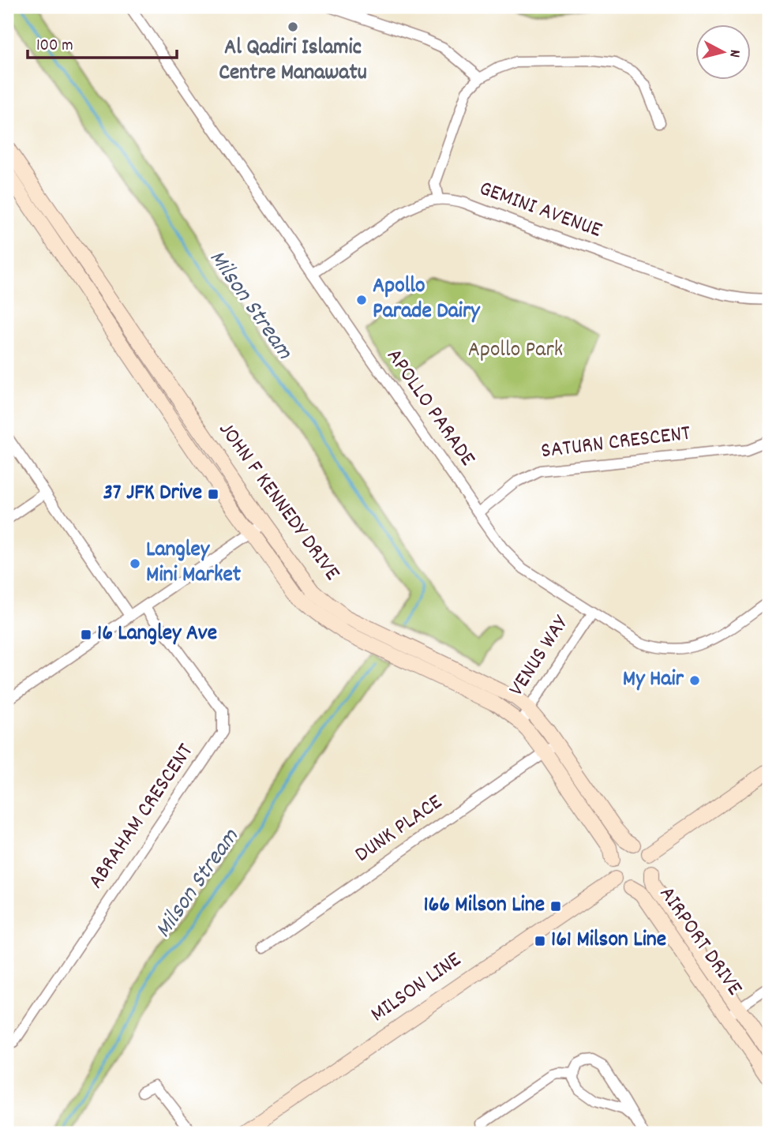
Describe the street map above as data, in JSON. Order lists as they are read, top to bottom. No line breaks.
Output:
{"streets":{"main road":["JOHN F KENNEDY DRIVE","AIRPORT DRIVE","MILSON LINE"],"street":["GEMINI AVENUE","APOLLO PARADE","SATURN CRESCENT","VENUS WAY","ABRAHAM CRESCENT","DUNK PLACE"]},"crossings":[["GEMINI AVENUE","APOLLO PARADE"],["APOLLO PARADE","SATURN CRESCENT"],["APOLLO PARADE","VENUS WAY"],["JOHN F KENNEDY DRIVE","VENUS WAY"],["JOHN F KENNEDY DRIVE","DUNK PLACE"],["JOHN F KENNEDY DRIVE","AIRPORT DRIVE"],["JOHN F KENNEDY DRIVE","MILSON LINE"],["AIRPORT DRIVE","MILSON LINE"]],"water":["Milson Stream"],"parks":["Apollo Park"],"places":{"other":["Al Qadiri Islamic Centre Manawatu","Apollo Parade Dairy","Langley Mini Market","My Hair"],"transit":["37 JFK Drive","16 Langley Ave","166 Milson Line","161 Milson Line"]},"scale_bar":"100 m","north":"right"}
